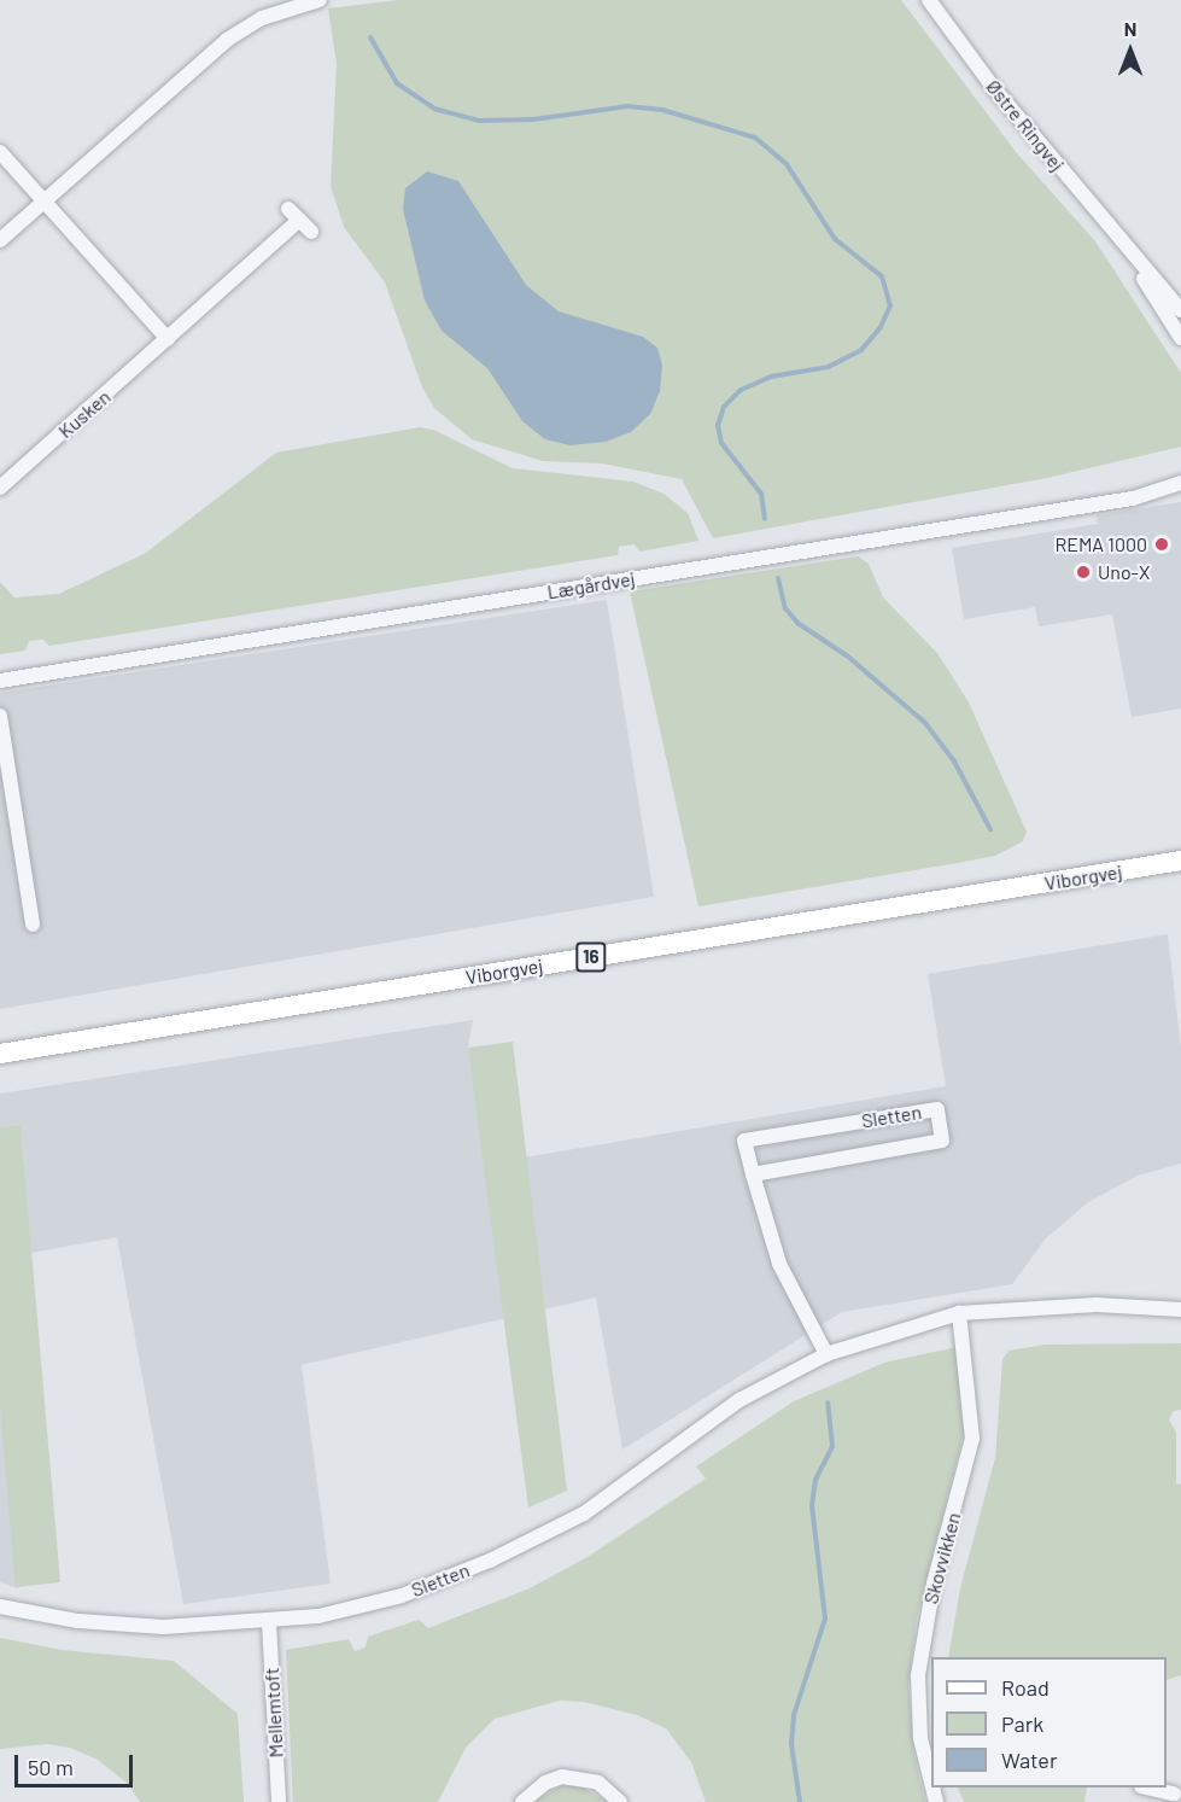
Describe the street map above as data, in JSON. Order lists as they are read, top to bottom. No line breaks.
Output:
{"streets":{"main road":["Viborgvej","16"],"street":["Østre Ringvej","Kusken","Lægårdvej","Sletten","Skovvikken","Mellemtoft"]},"crossings":[["Sletten","Skovvikken"],["Sletten","Mellemtoft"]],"places":["REMA 1000","Uno-X"],"legend":["Road","Park","Water"],"scale_bar":"50 m","north":"top"}
